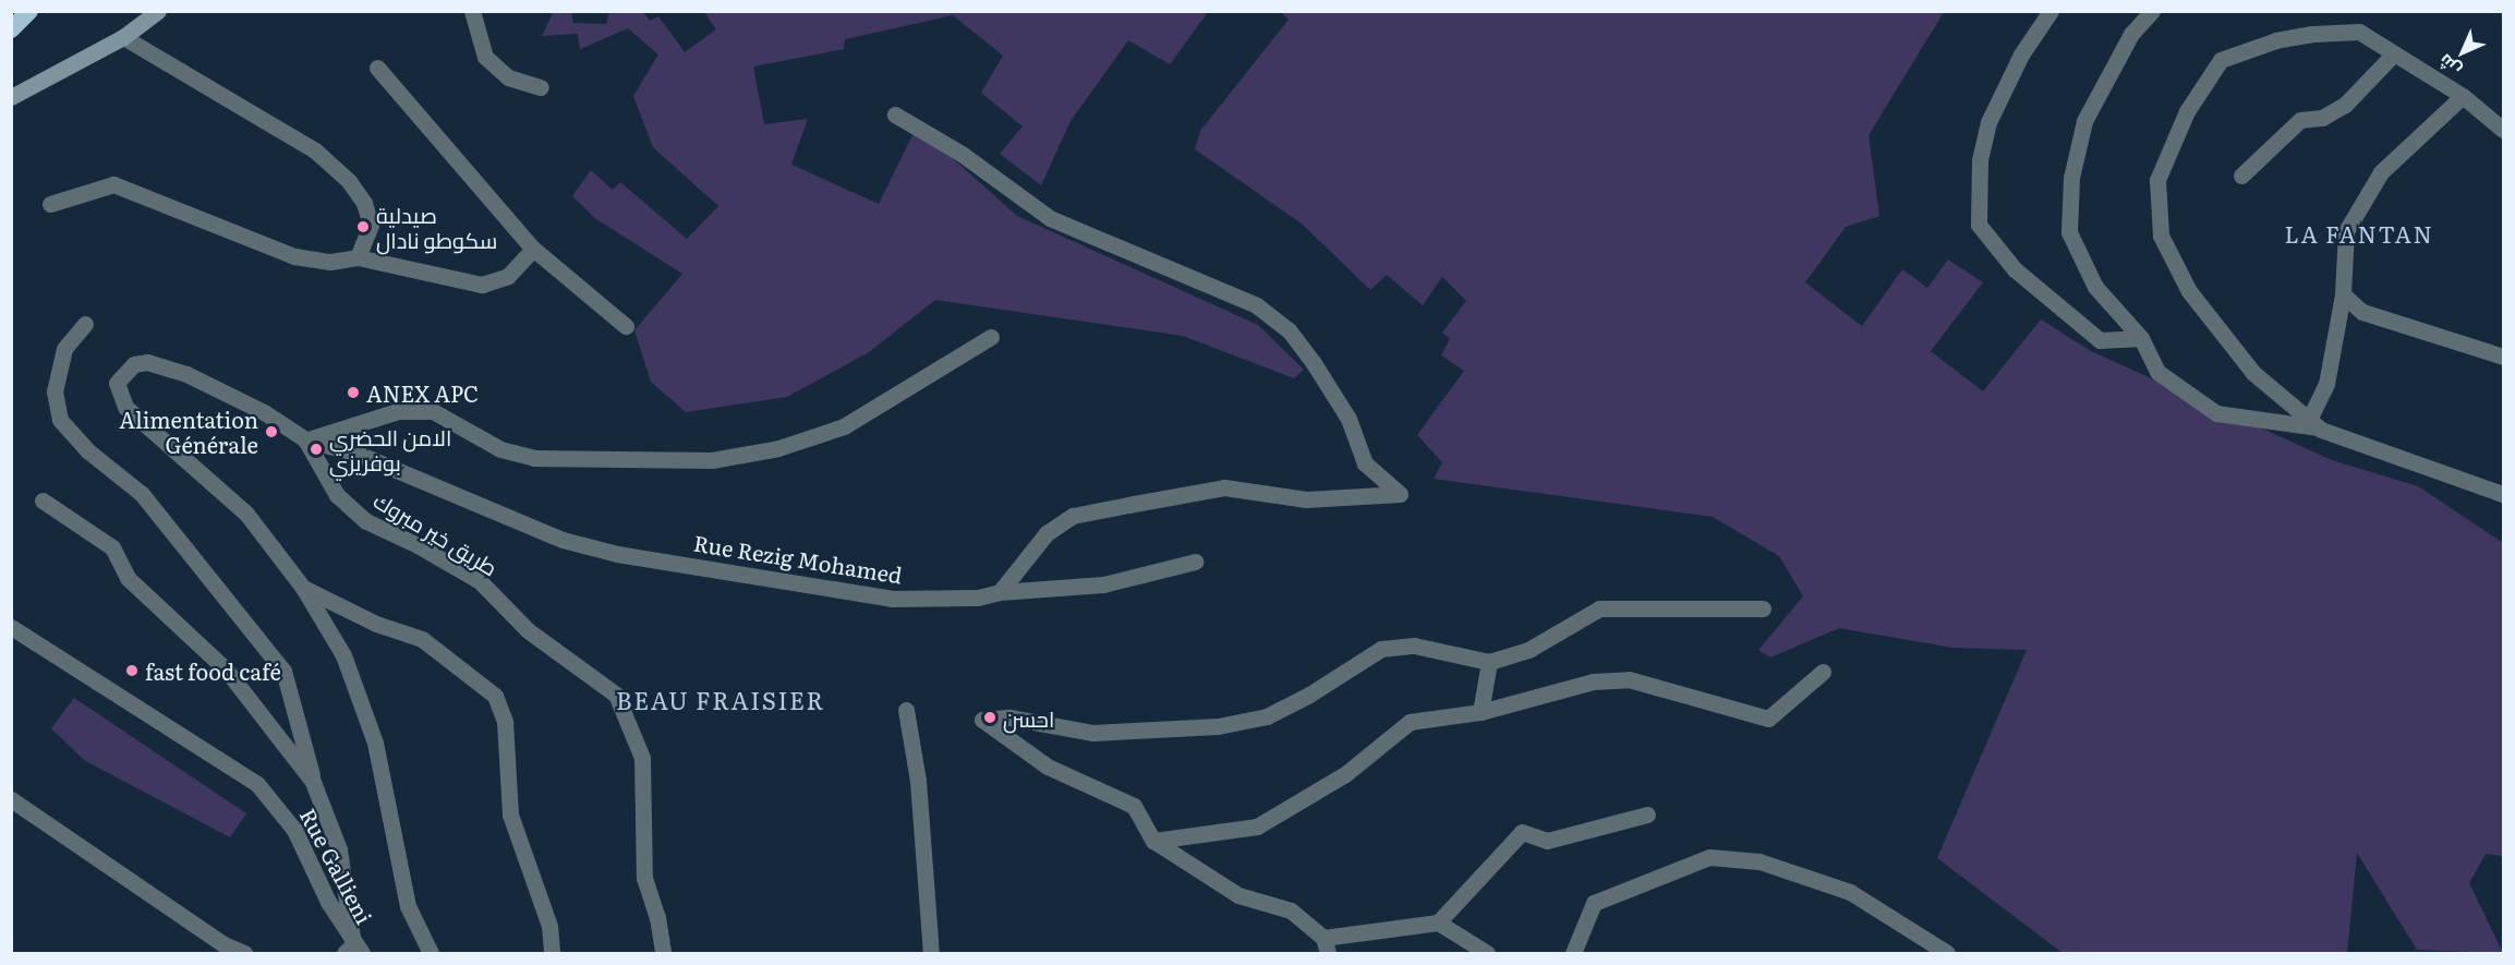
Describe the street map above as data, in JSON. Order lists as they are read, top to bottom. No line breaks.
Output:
{"streets":{"street":["طريق خير مبروك","Rue Rezig Mohamed","Rue Gallieni"]},"crossings":[["طريق خير مبروك","Rue Rezig Mohamed"]],"districts":["LA FANTAN","BEAU FRAISIER"],"places":["صيدلية سكوطو نادال","ANEX APC","Alimentation Générale","الامن الحضري بوفريزي","fast food café","احسن"],"north":"bottom left"}
